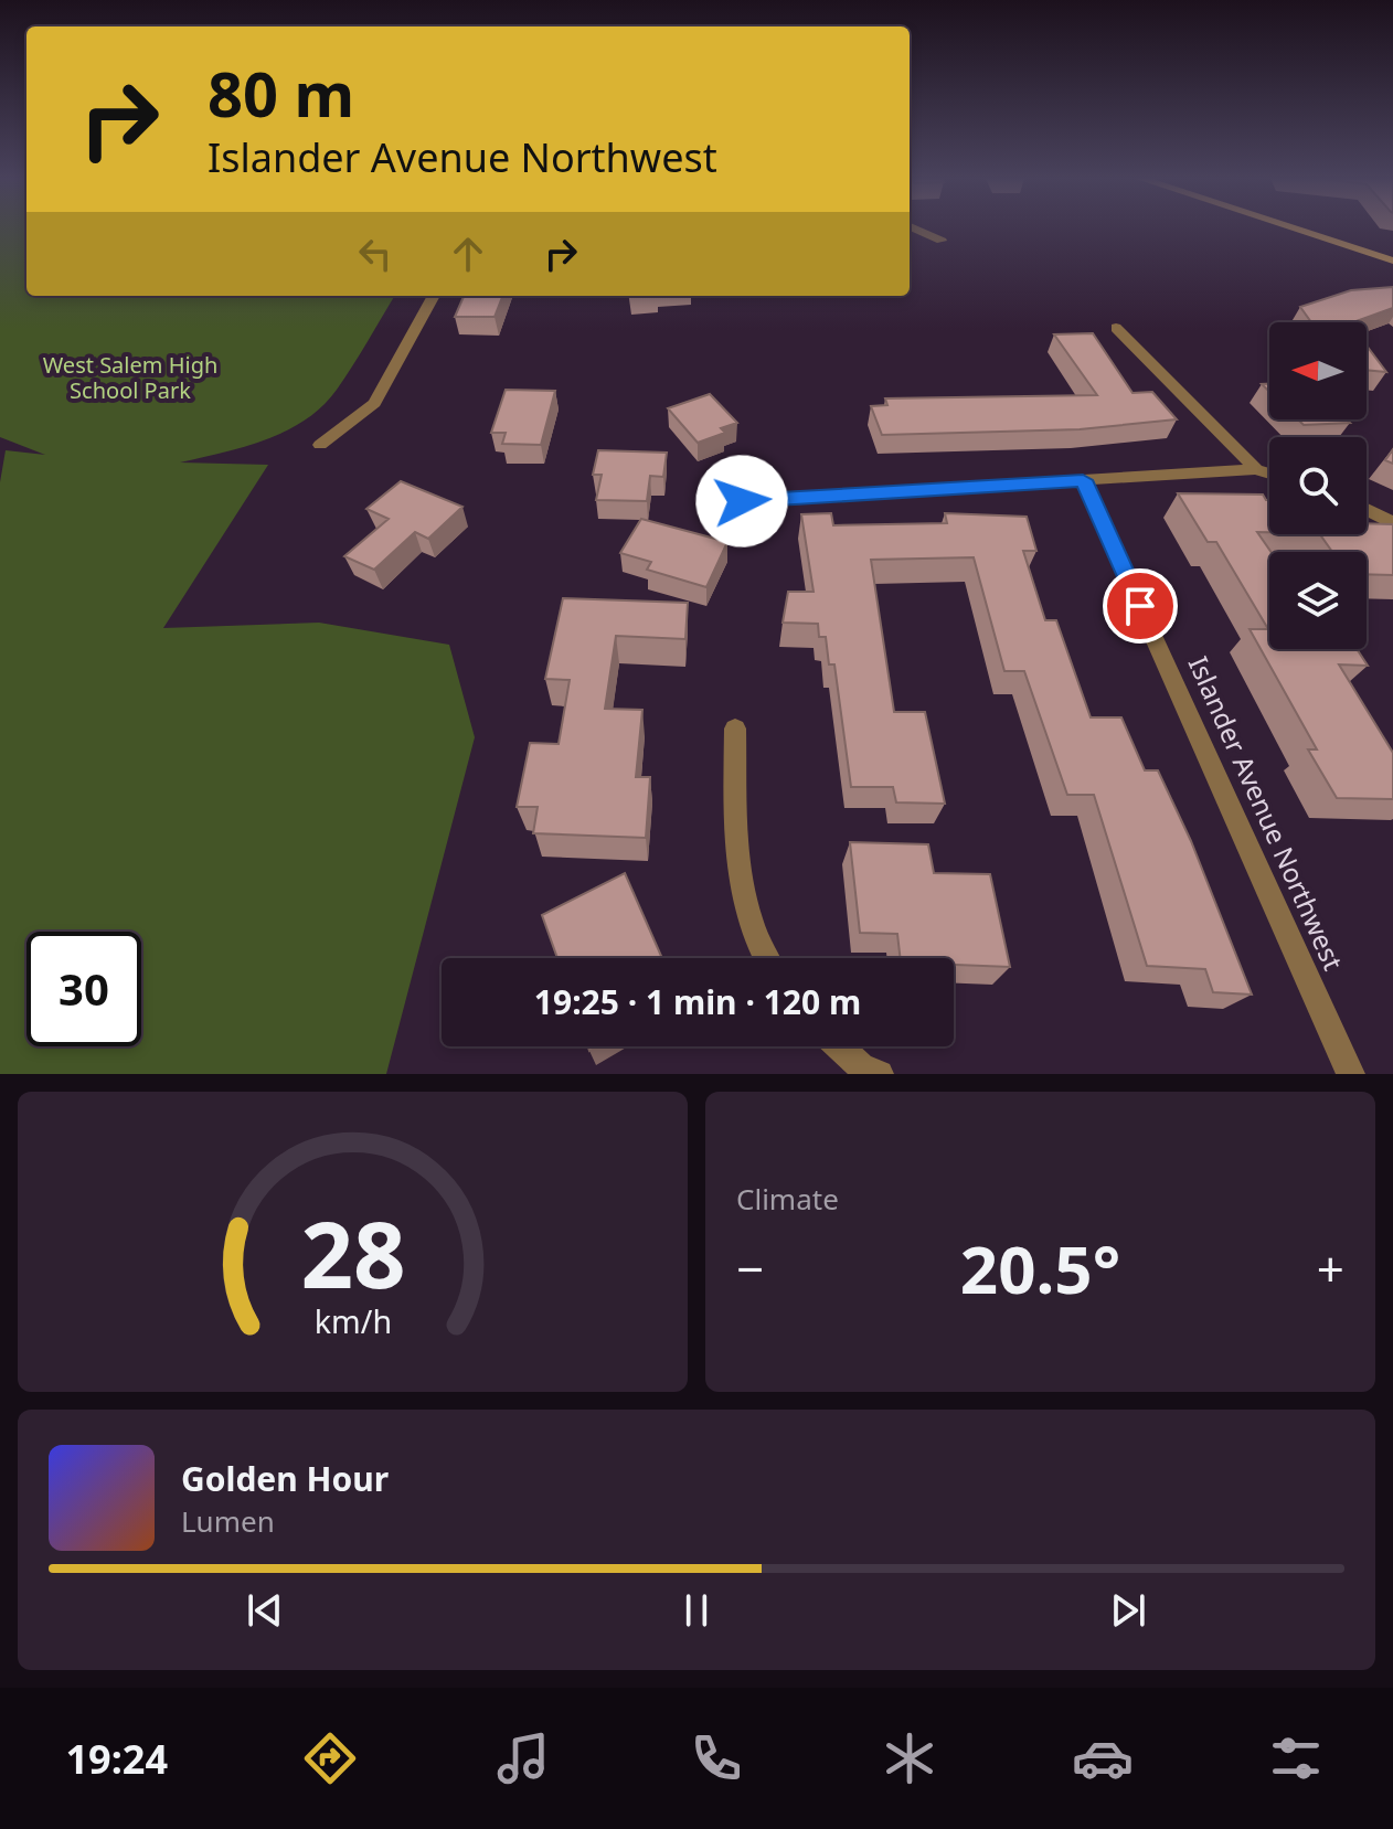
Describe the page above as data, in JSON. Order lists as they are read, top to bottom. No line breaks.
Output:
{"streets":{"street":["Islander Avenue Northwest"]},"parks":["West Salem High School Park"],"north":"left","page":{"turn":["80 m","Islander Avenue Northwest"],"limit":"30","trip":"19:25 · 1 min · 120 m","tile":"Climate","heat":["−","20.5°","+"],"song":["Golden Hour","Lumen"],"tabs":"19:24","gauge":["28","km/h"]}}
